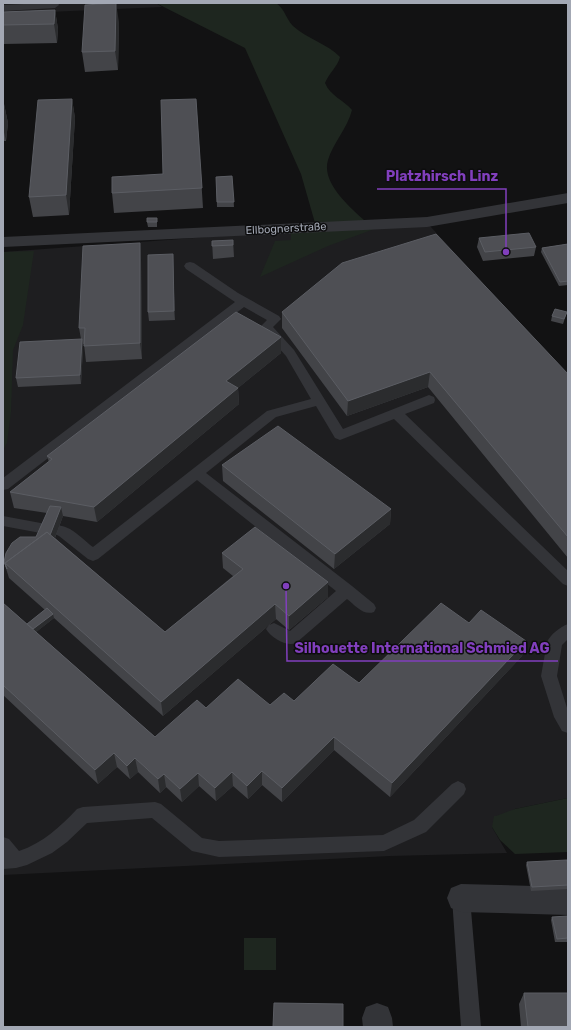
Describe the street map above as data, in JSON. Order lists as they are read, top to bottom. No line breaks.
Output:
{"streets":{"street":["Ellbognerstraße"]},"places":["Platzhirsch Linz","Silhouette International Schmied AG"]}
